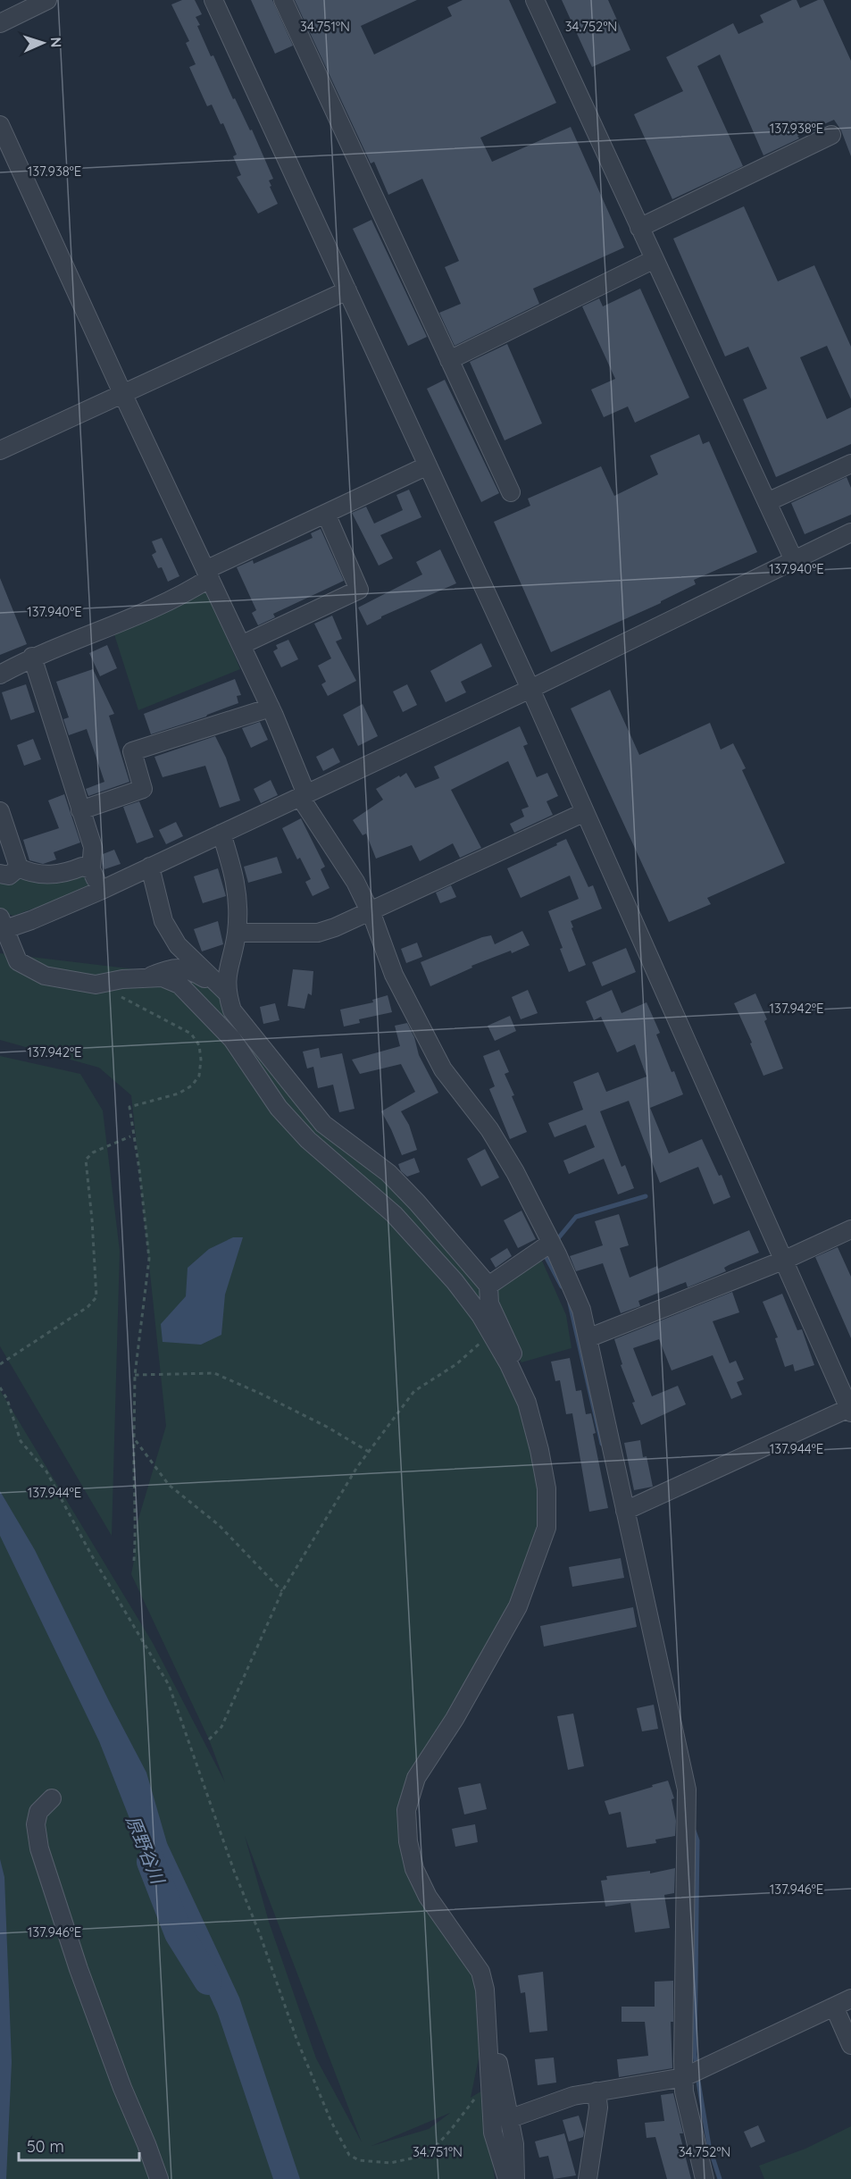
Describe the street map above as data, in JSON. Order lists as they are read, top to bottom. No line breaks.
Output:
{"water":["原野谷川"],"scale_bar":"50 m","north":"right","coordinates":["34.751°N","34.752°N","137.938°E","137.940°E","137.942°E","137.944°E","137.946°E"]}
